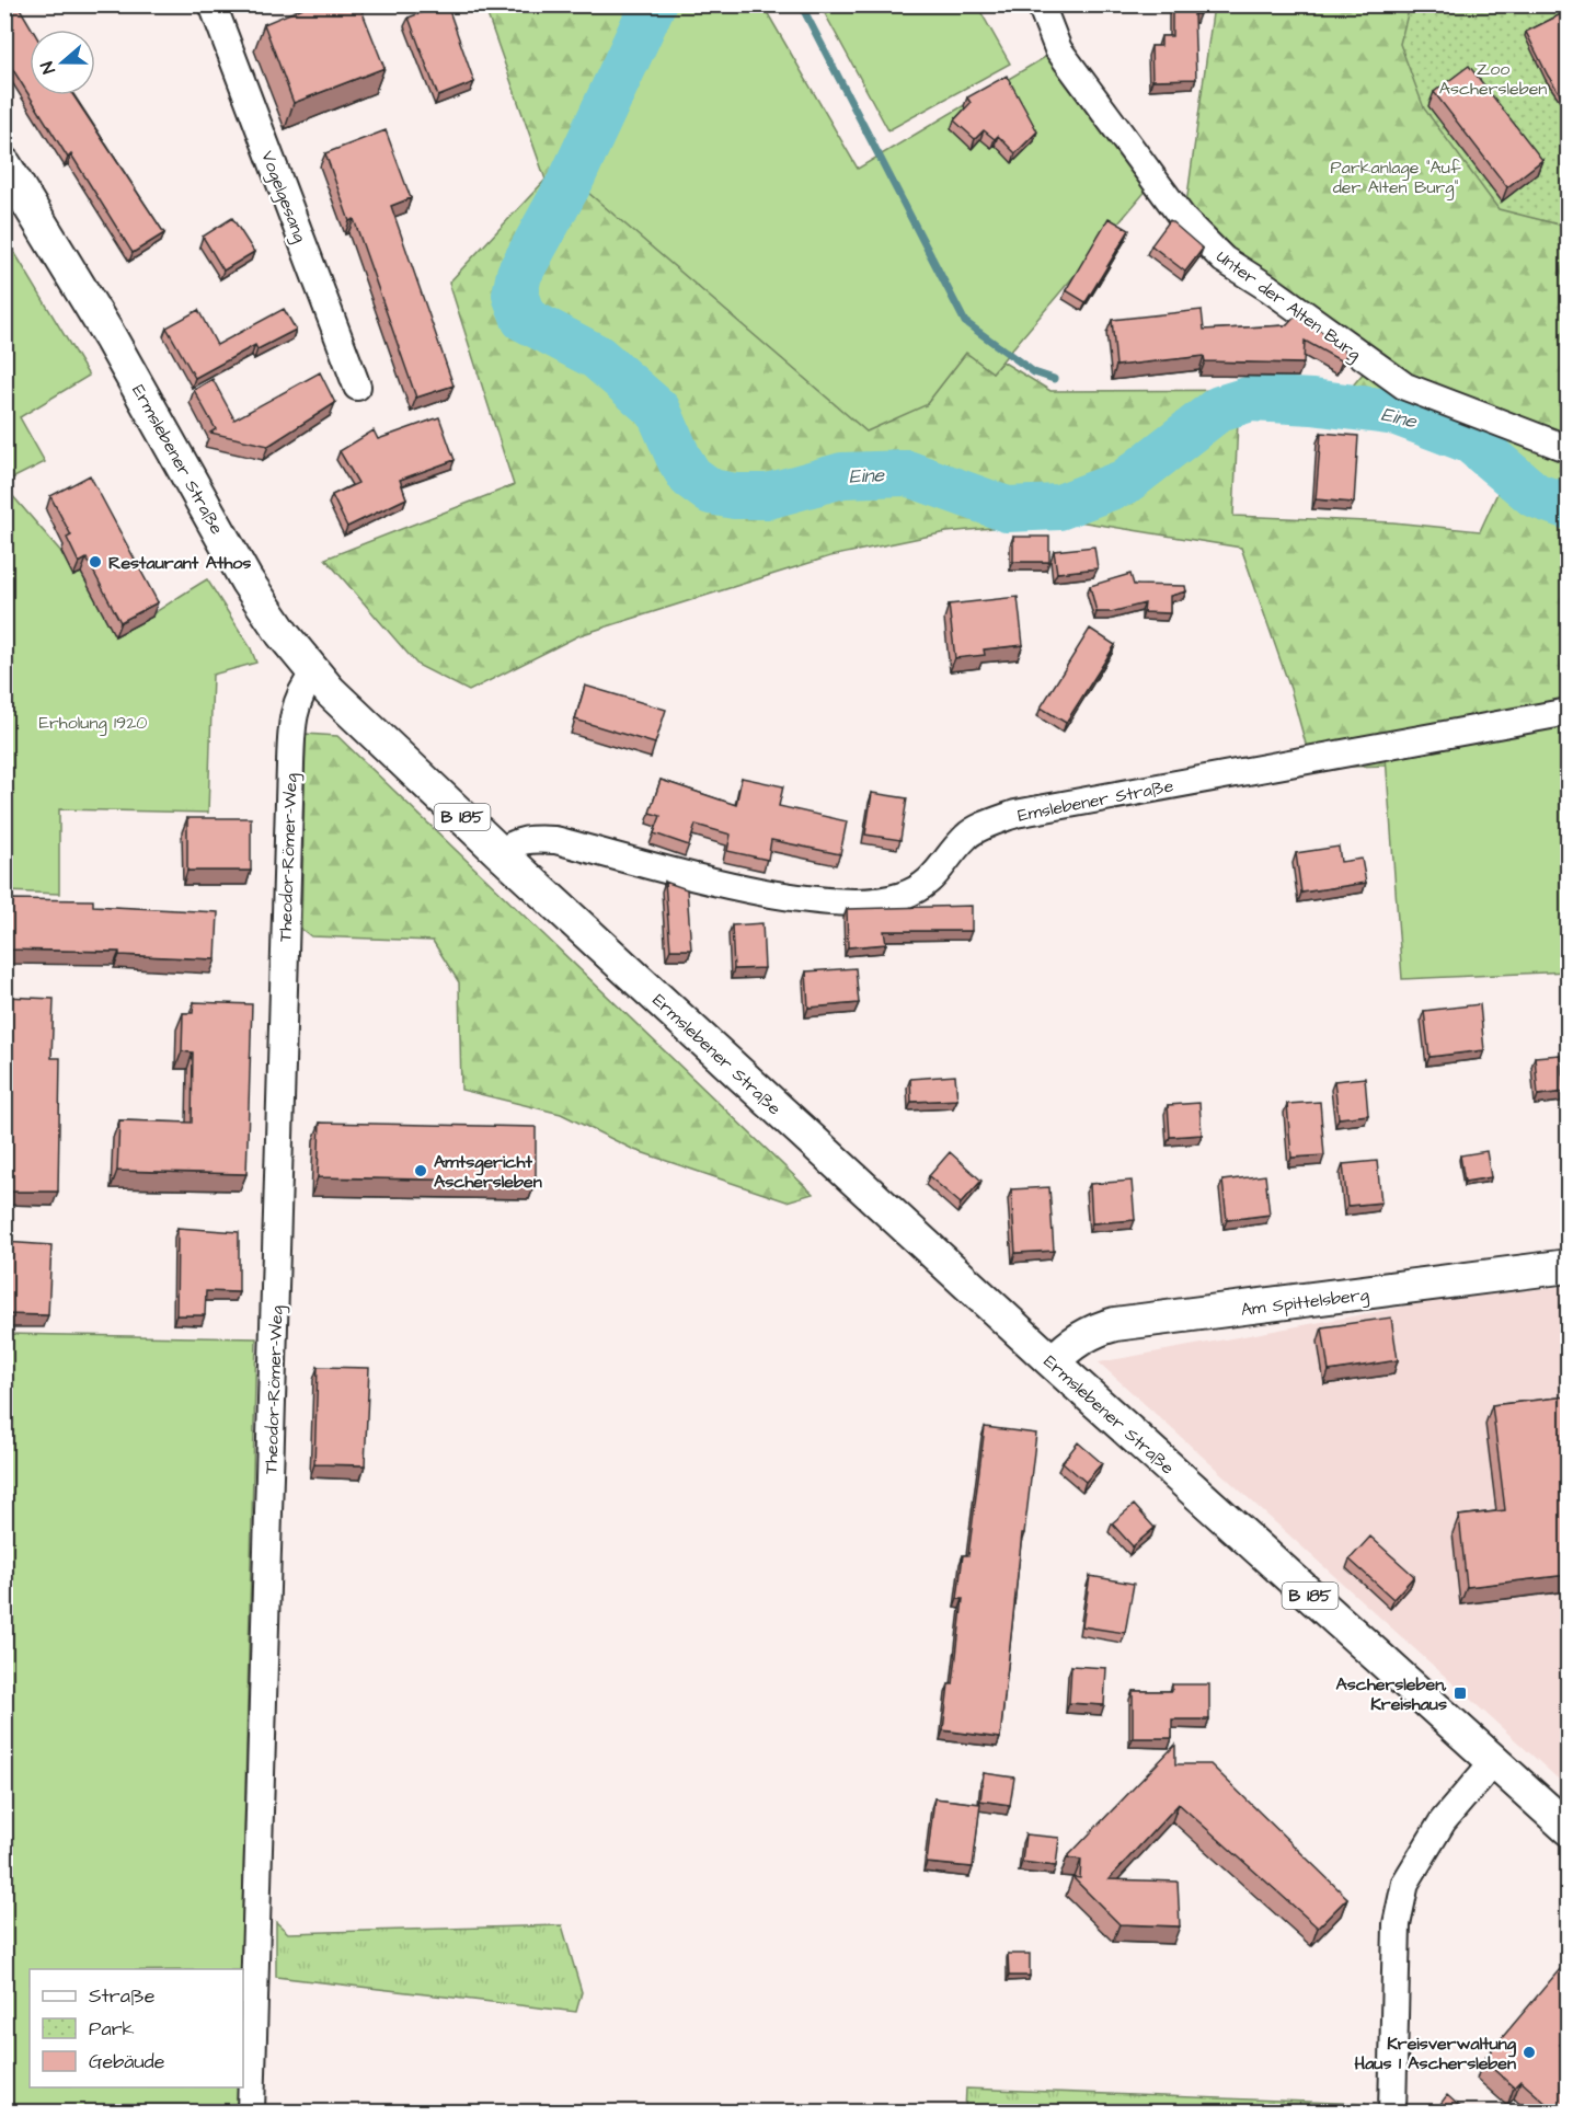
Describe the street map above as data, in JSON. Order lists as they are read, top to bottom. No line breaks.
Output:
{"streets":{"main road":["Ermslebener Straße","B 185","Am Spittelsberg"],"street":["Vogelgesang","Unter der Alten Burg","Emslebener Straße","Theodor-Römer-Weg"]},"crossings":[["Ermslebener Straße","Emslebener Straße"],["Ermslebener Straße","Theodor-Römer-Weg"],["Ermslebener Straße","Am Spittelsberg"]],"water":["Eine"],"parks":["Zoo Aschersleben","Parkanlage \"Auf der Alten Burg\"","Erholung 1920"],"places":{"other":["Restaurant Athos","Amtsgericht Aschersleben","Kreisverwaltung Haus 1 Aschersleben"],"transit":["Aschersleben, Kreishaus"]},"legend":["Straße","Park","Gebäude"],"north":"left"}
